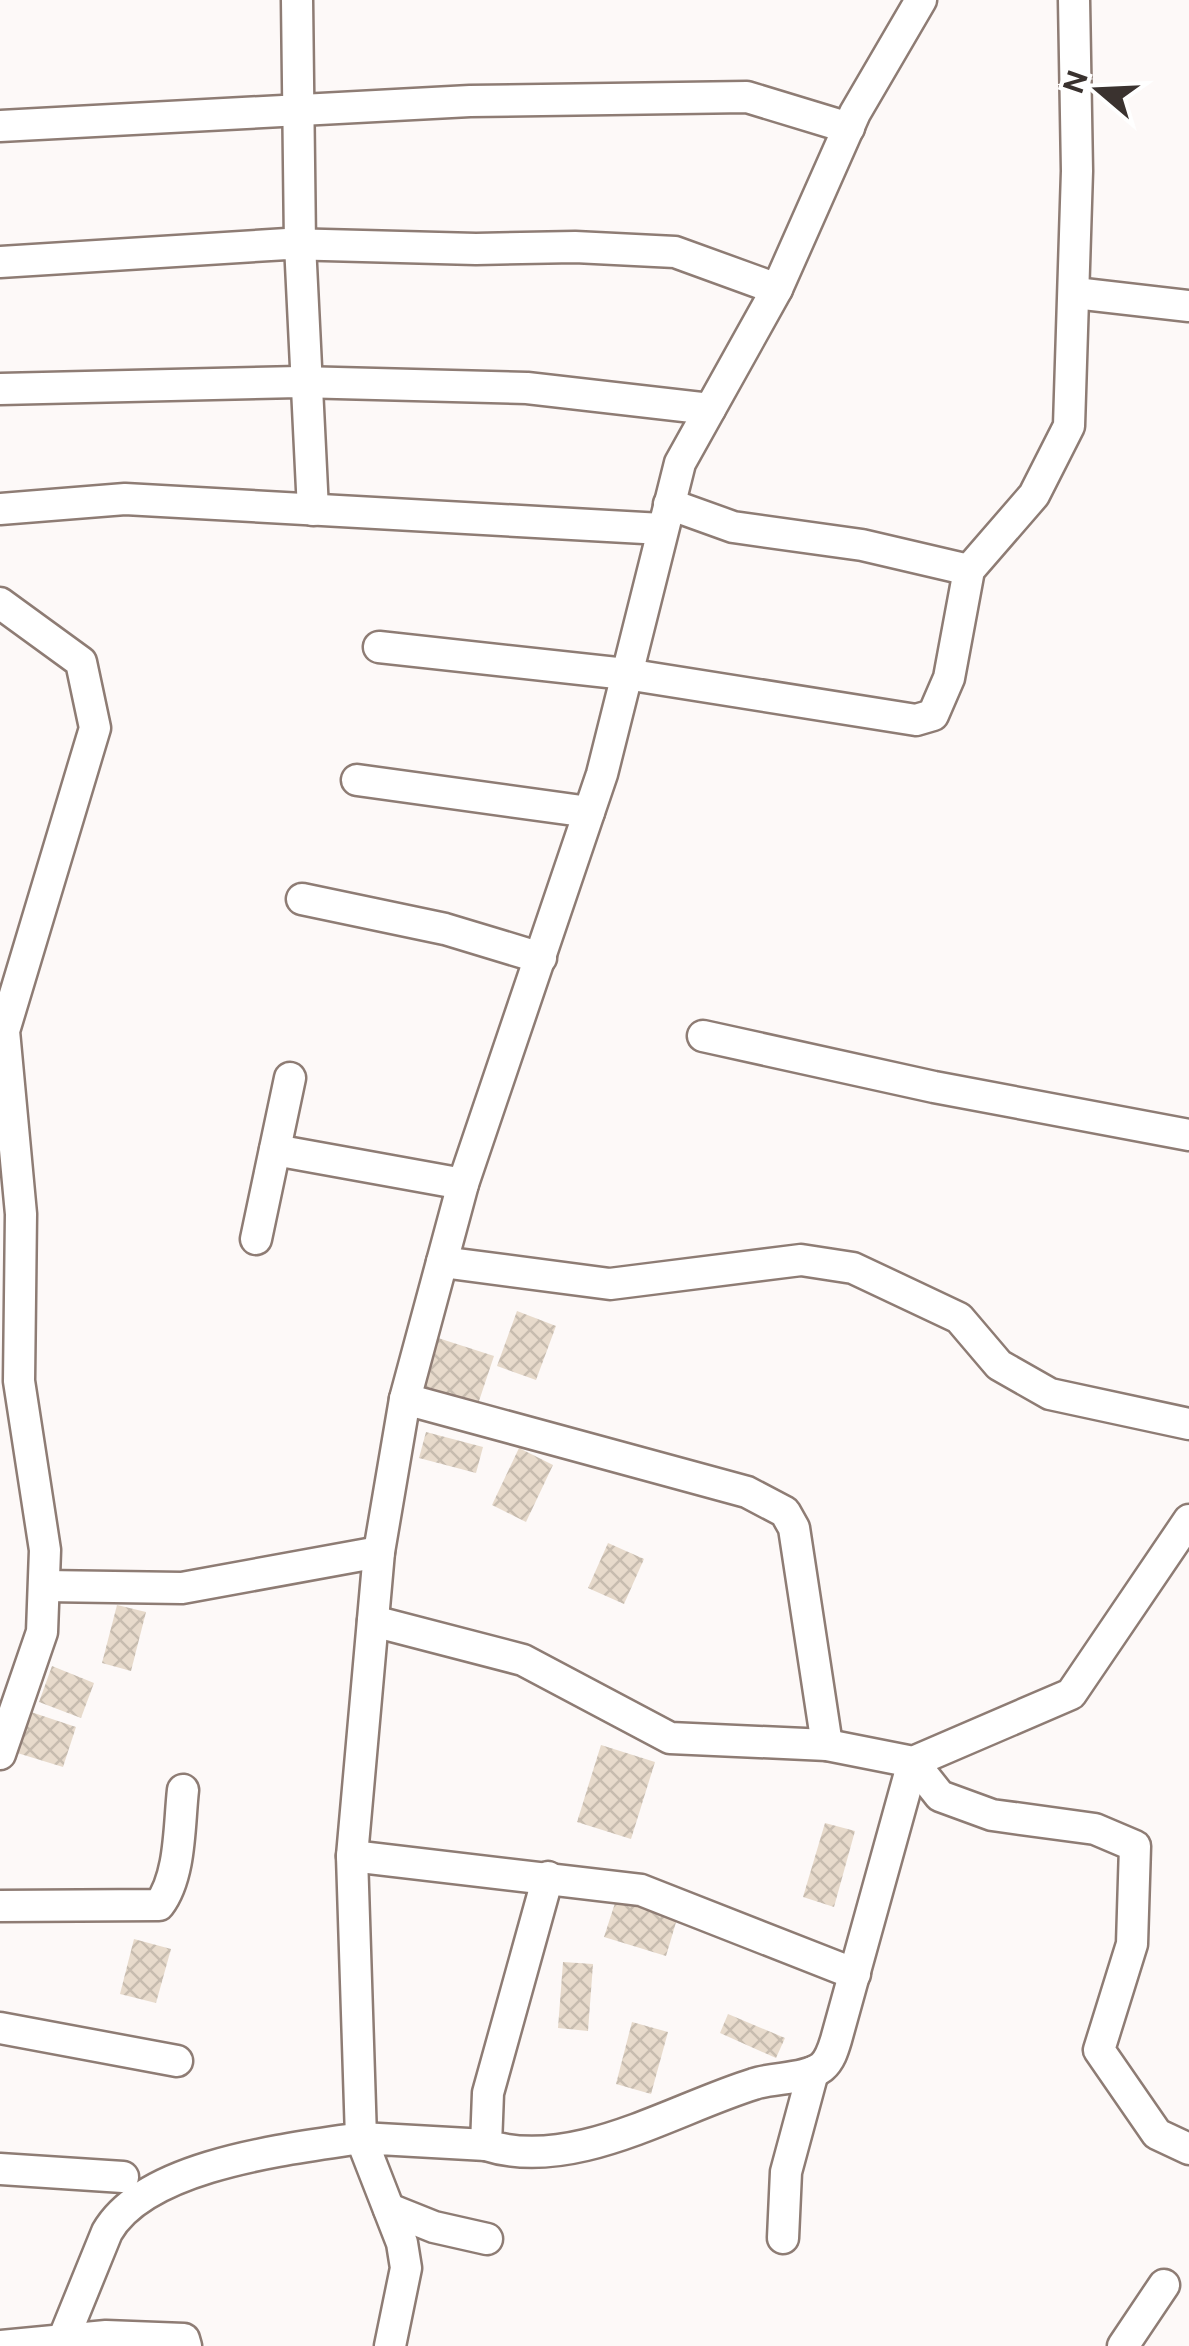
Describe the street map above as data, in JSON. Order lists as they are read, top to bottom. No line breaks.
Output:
{"north":"left"}
